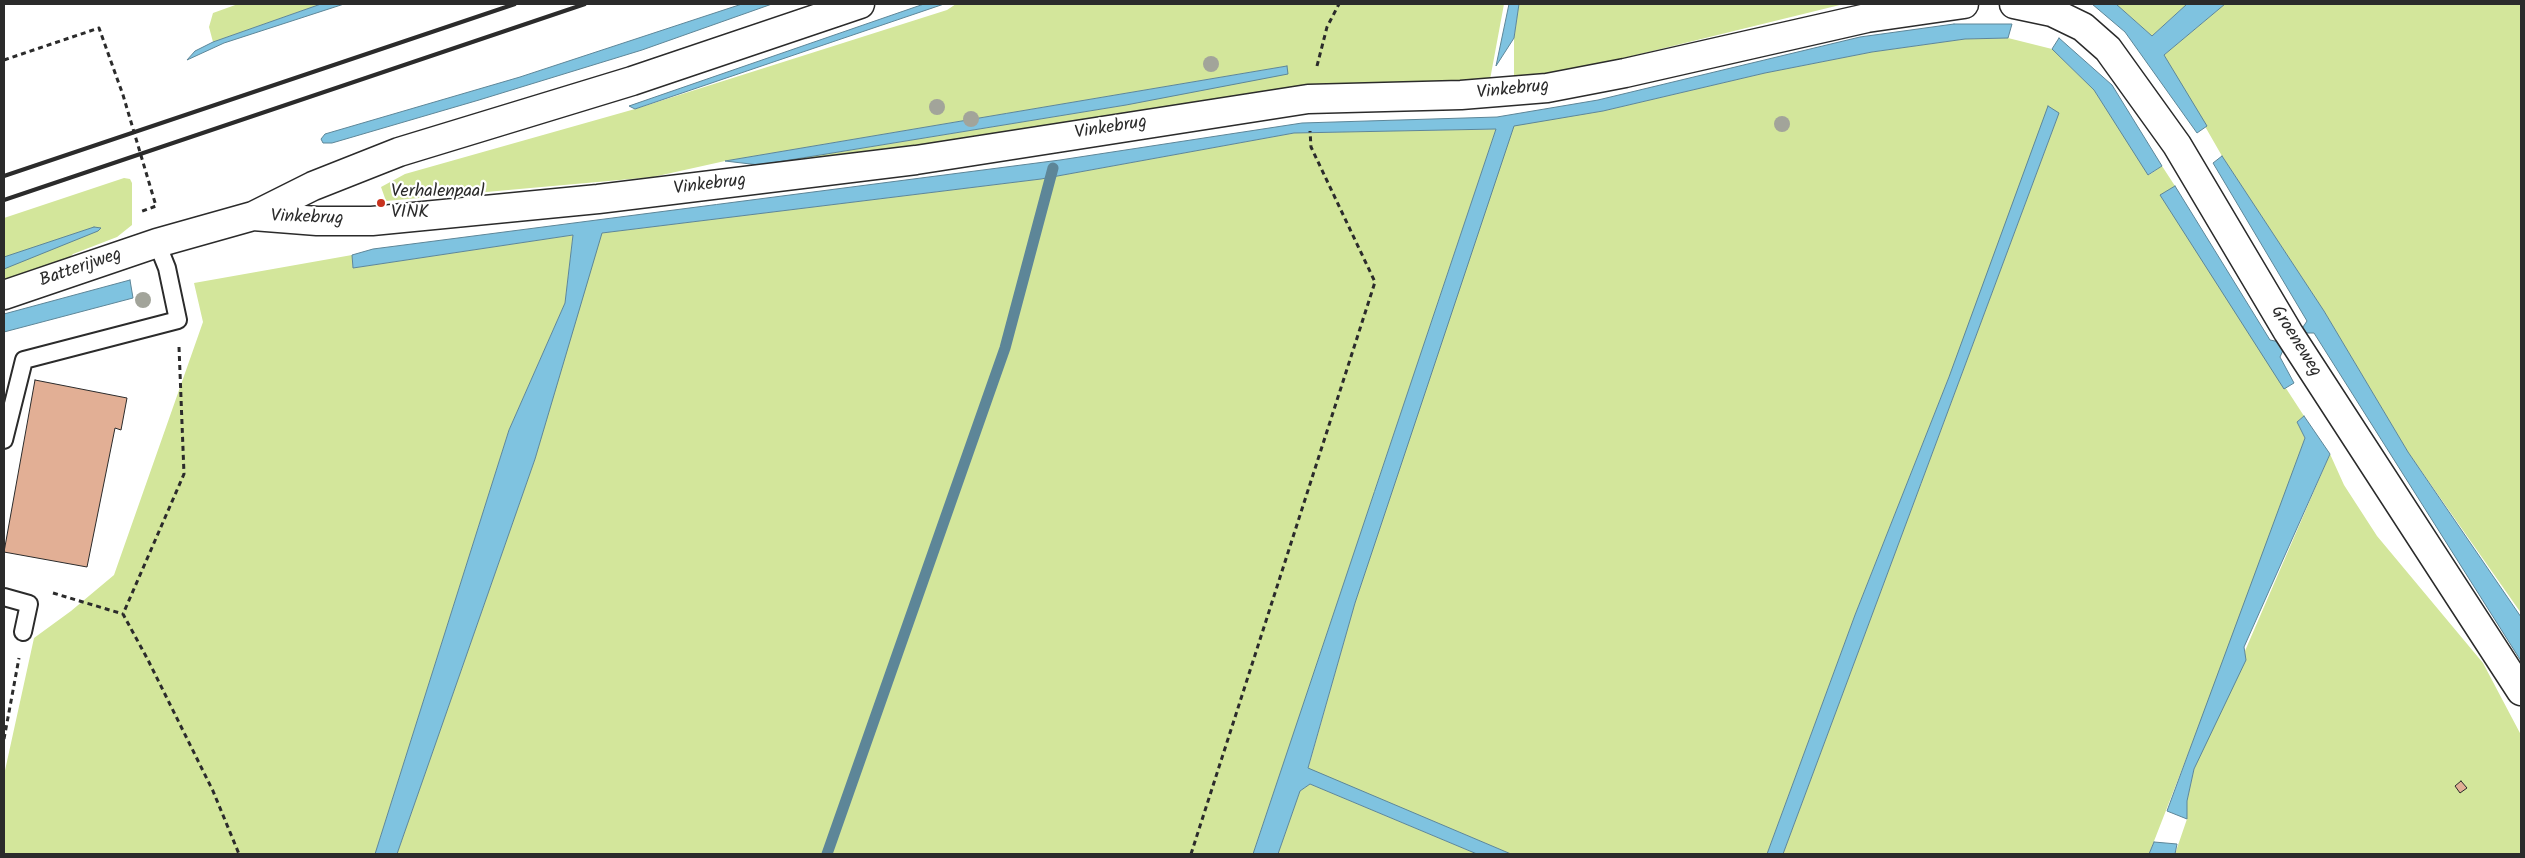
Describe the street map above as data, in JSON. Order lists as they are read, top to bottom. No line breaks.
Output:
{"streets":{"street":["Vinkebrug","Batterijweg","Groeneweg"]},"crossings":[["Vinkebrug","Batterijweg"]],"places":["Verhalenpaal VINK"]}
